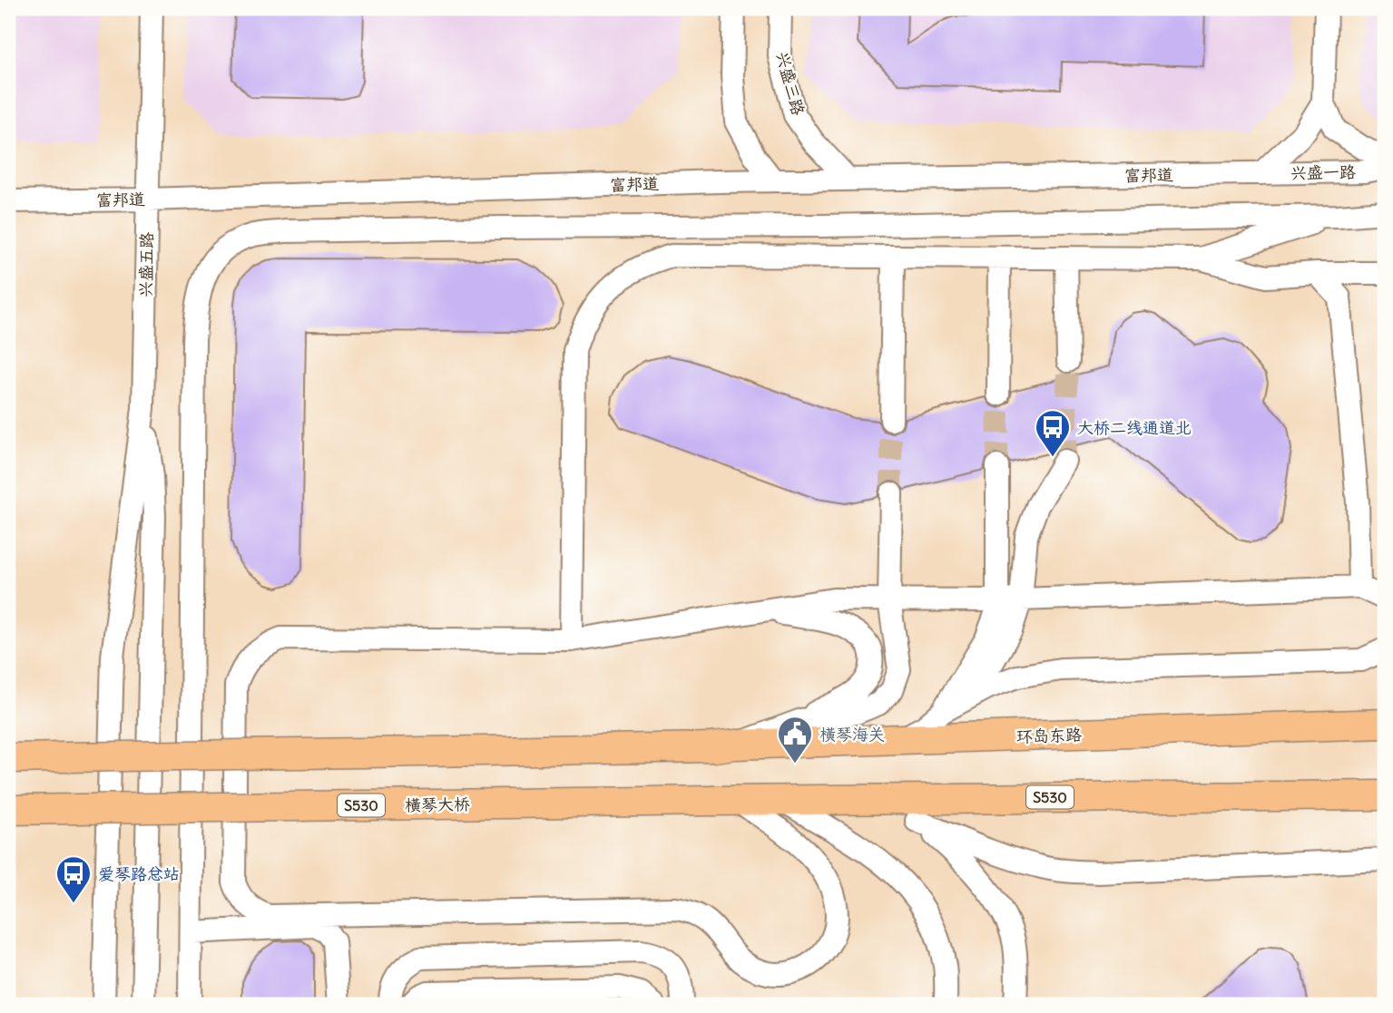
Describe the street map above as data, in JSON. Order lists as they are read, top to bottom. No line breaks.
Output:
{"streets":{"main road":["环岛东路","S530","横琴大桥"],"street":["兴盛三路","兴盛一路","富邦道","兴盛五路"]},"crossings":[["兴盛三路","富邦道"],["兴盛一路","富邦道"],["富邦道","兴盛五路"],["S530","横琴大桥"]],"places":{"bus stop":["大桥二线通道北","爱琴路总站"],"public building":["横琴海关"]}}
